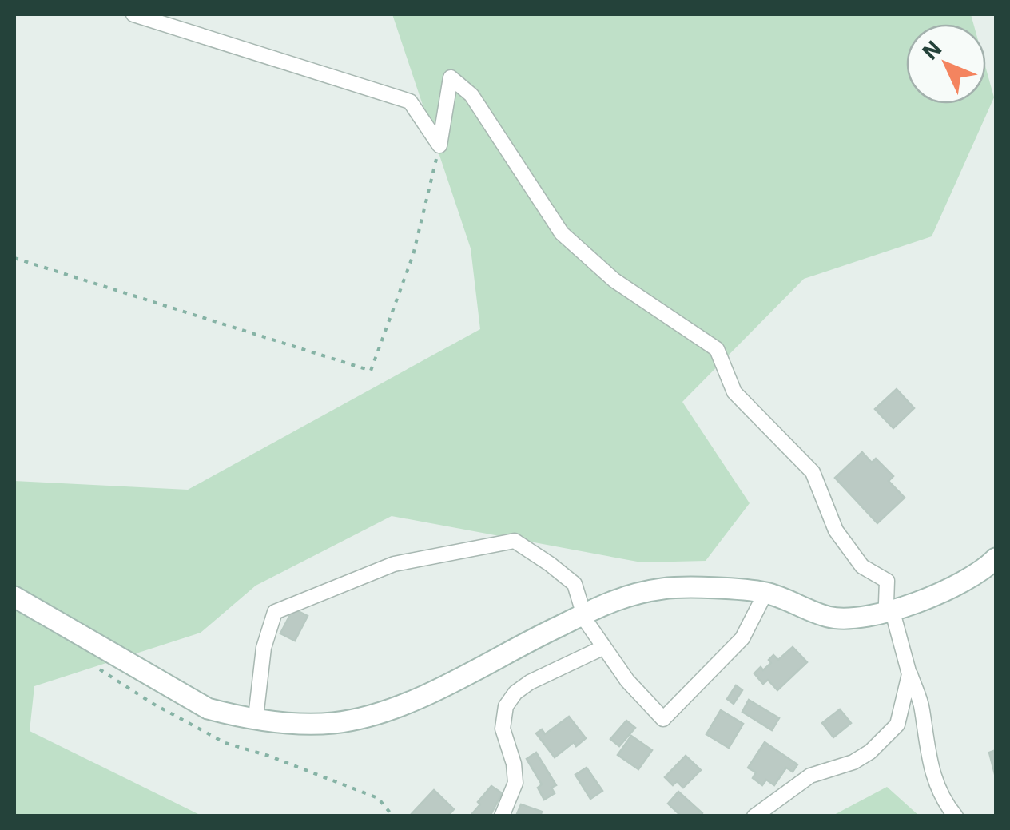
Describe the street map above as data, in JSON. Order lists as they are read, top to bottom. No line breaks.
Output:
{"north":"top left"}
